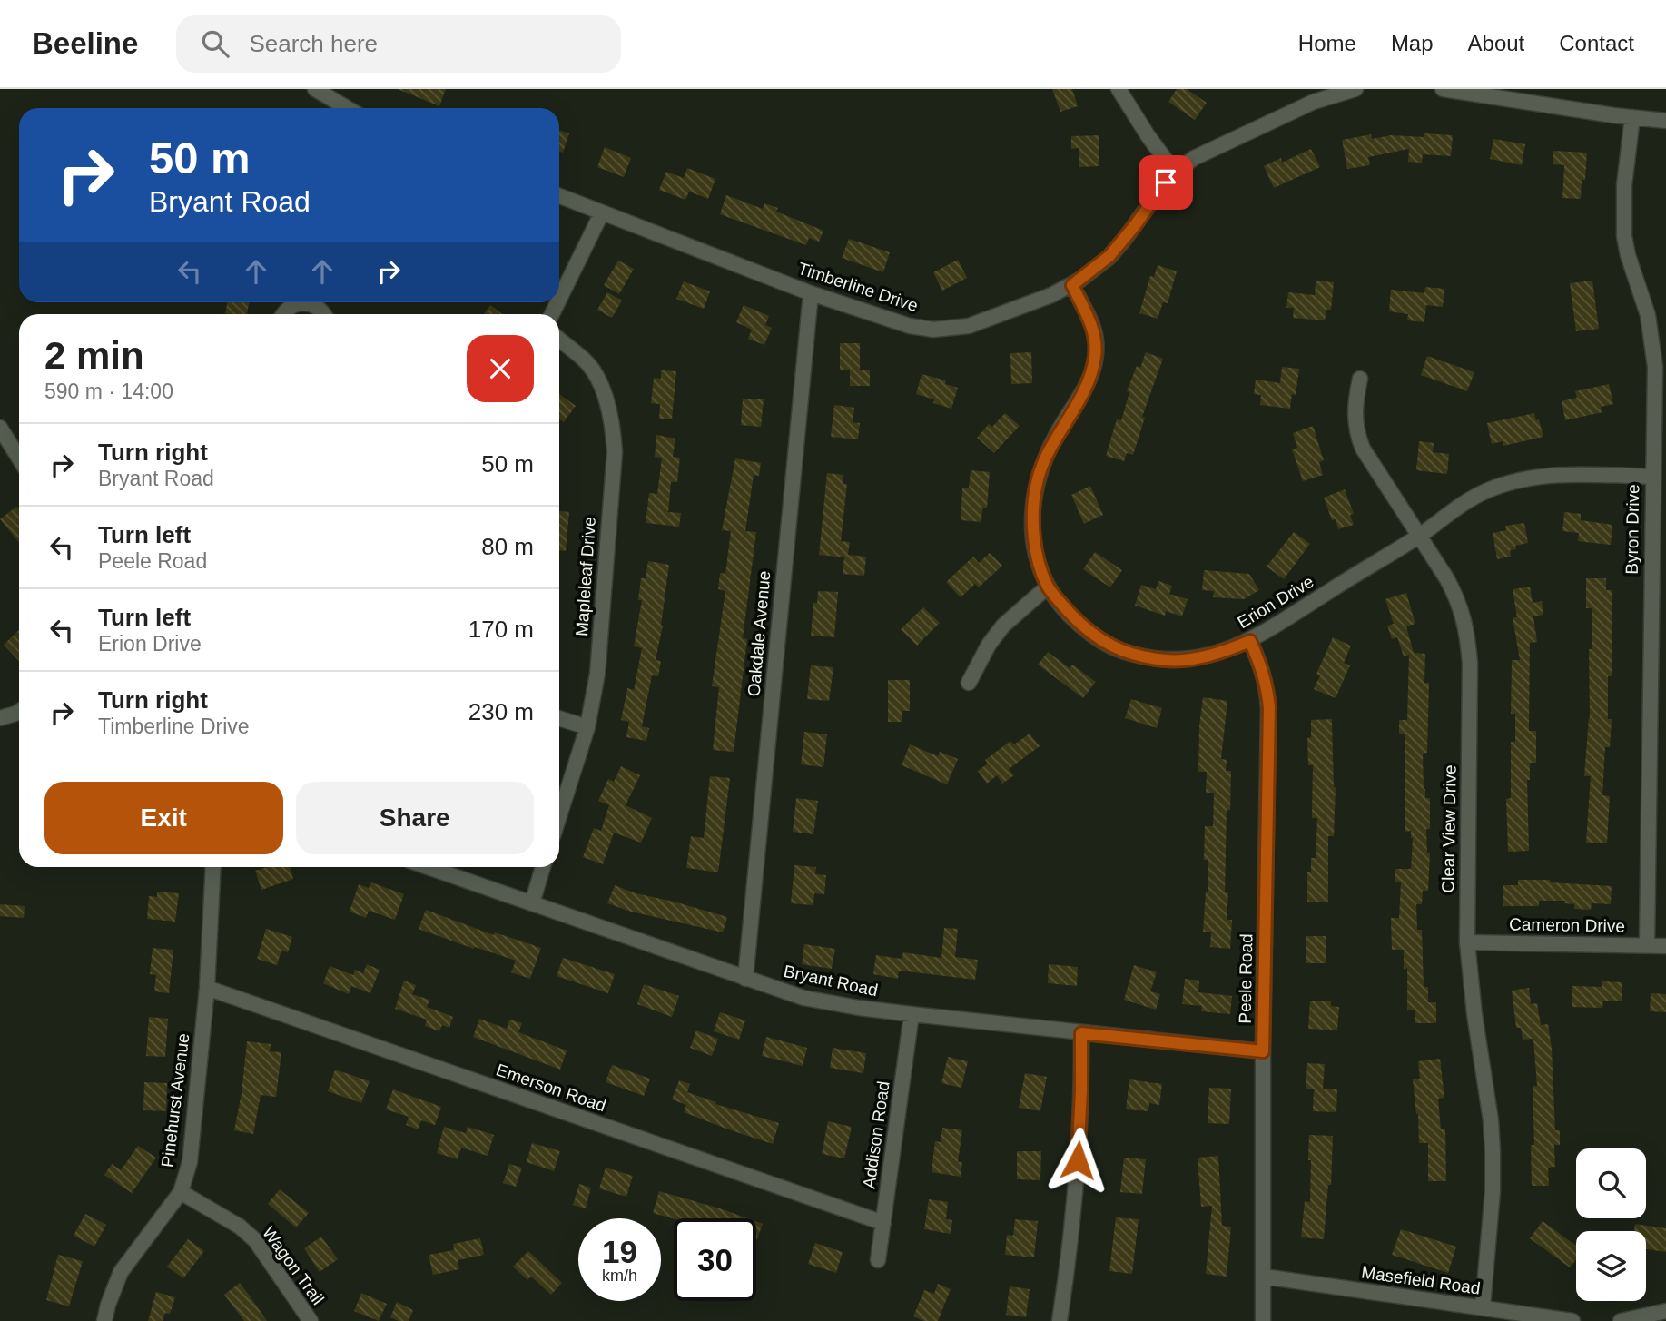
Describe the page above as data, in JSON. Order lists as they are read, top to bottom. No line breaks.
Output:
{"streets":{"street":["Timberline Drive","Byron Drive","Mapleleaf Drive","Erion Drive","Oakdale Avenue","Clear View Drive","Cameron Drive","Peele Road","Bryant Road","Emerson Road","Pinehurst Avenue","Addison Road","Wagon Trail","Masefield Road"]},"crossings":[["Timberline Drive","Erion Drive"],["Timberline Drive","Oakdale Avenue"],["Byron Drive","Erion Drive"],["Byron Drive","Cameron Drive"],["Erion Drive","Clear View Drive"],["Erion Drive","Peele Road"],["Oakdale Avenue","Bryant Road"],["Clear View Drive","Cameron Drive"],["Clear View Drive","Masefield Road"],["Peele Road","Bryant Road"],["Peele Road","Masefield Road"],["Bryant Road","Addison Road"],["Emerson Road","Pinehurst Avenue"],["Emerson Road","Addison Road"],["Pinehurst Avenue","Wagon Trail"]],"page":{"header":"Beeline","search":"Search here","nav":["Home","Map","About","Contact"],"turn":["50 m","Bryant Road"],"heading":["2 min","590 m · 14:00"],"list":[{"name":"Turn right","note":"Bryant Road","value":"50 m"},{"name":"Turn left","note":"Peele Road","value":"80 m"},{"name":"Turn left","note":"Erion Drive","value":"170 m"},{"name":"Turn right","note":"Timberline Drive","value":"230 m"}],"buttons":["Exit","Share"],"speed":"19 km/h","limit":"30"}}
